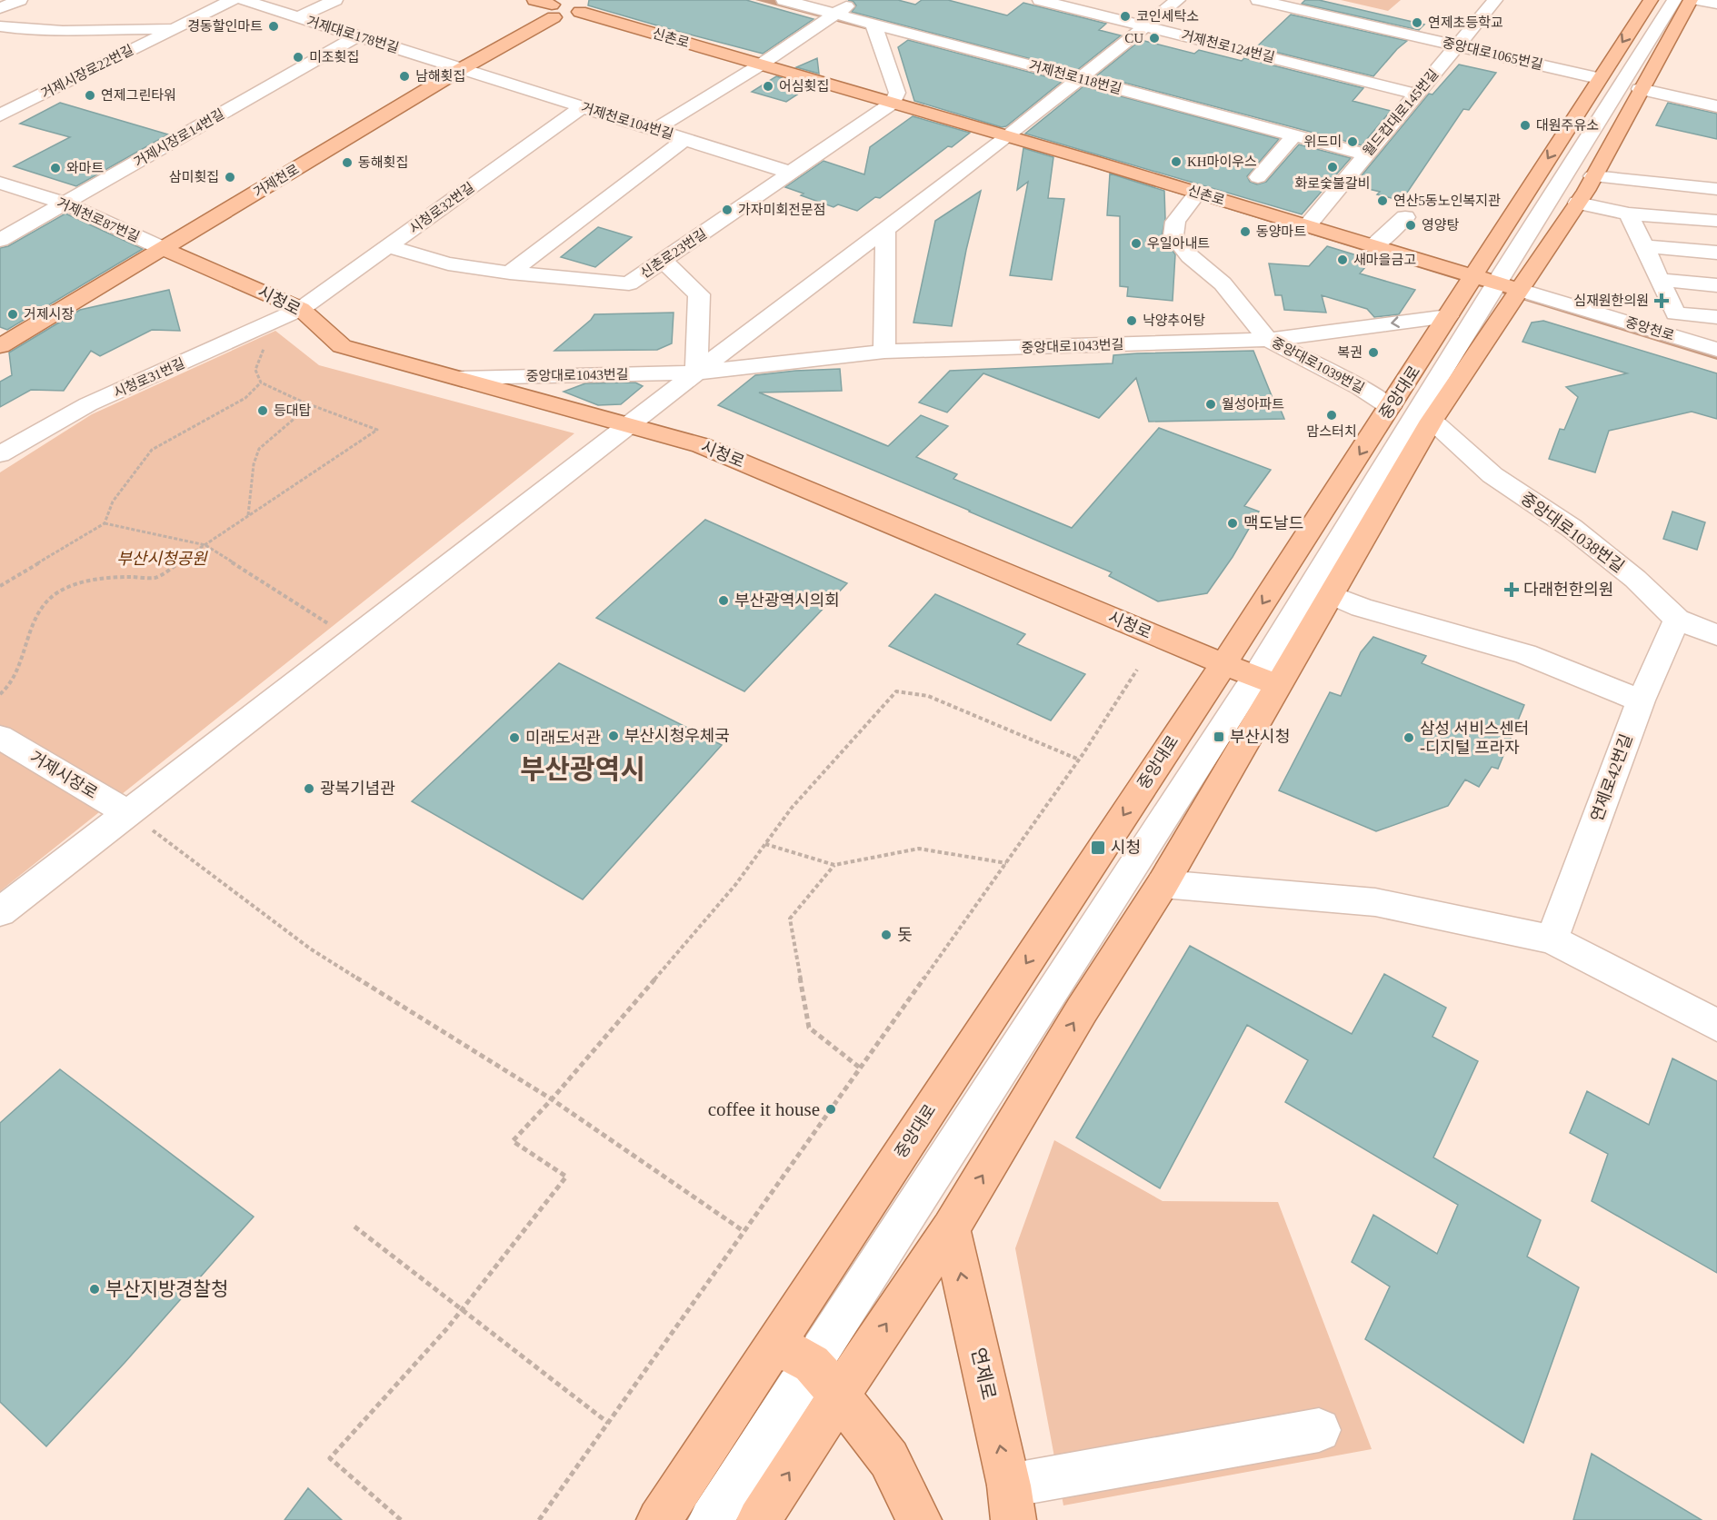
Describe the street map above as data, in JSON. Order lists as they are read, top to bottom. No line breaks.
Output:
{"streets":{"main road":["신촌로","거제천로","시청로","중앙대로","연제로"],"street":["거제대로178번길","거제천로124번길","중앙대로1065번길","거제시장로22번길","거제천로118번길","월드컵대로145번길","거제천로104번길","거제시장로14번길","시청로32번길","거제천로87번길","신촌로23번길","중앙천로","중앙대로1043번길","중앙대로1039번길","시청로31번길","중앙대로1038번길","거제시장로","연제로42번길"]},"crossings":[["거제대로178번길","거제천로104번길"],["거제대로178번길","거제시장로14번길"],["거제대로178번길","거제천로"],["신촌로","월드컵대로145번길"],["신촌로","신촌로23번길"],["신촌로","중앙천로"],["신촌로","중앙대로1039번길"],["신촌로","중앙대로"],["거제천로124번길","월드컵대로145번길"],["중앙대로1065번길","월드컵대로145번길"],["중앙대로1065번길","중앙대로"],["거제천로118번길","월드컵대로145번길"],["거제천로104번길","거제천로"],["거제천로104번길","시청로32번길"],["거제천로104번길","신촌로23번길"],["거제시장로14번길","거제천로87번길"],["거제천로","거제천로87번길"],["거제천로","시청로"],["시청로32번길","신촌로23번길"],["시청로32번길","시청로"],["시청로32번길","시청로31번길"],["거제천로87번길","시청로"],["시청로","중앙대로1043번길"],["시청로","시청로31번길"],["시청로","중앙대로"],["중앙천로","중앙대로"],["중앙대로1043번길","중앙대로1039번길"],["중앙대로1043번길","중앙대로"],["중앙대로1039번길","중앙대로"],["중앙대로","중앙대로1038번길"],["중앙대로","연제로"],["중앙대로1038번길","연제로42번길"]],"districts":["부산광역시"],"parks":["부산시청공원"],"places":{"other":["코인세탁소","연제초등학교","경동할인마트","CU","미조횟집","남해횟집","어심횟집","연제그린타워","대원주유소","위드미","KH마이우스","동해횟집","화로숯불갈비","와마트","삼미횟집","연산5동노인복지관","가자미회전문점","영양탕","동양마트","우일아내트","새마을금고","거제시장","낙양추어탕","복권","월성아파트","등대탑","맘스터치","맥도날드","부산광역시의회","부산시청우체국","미래도서관","삼성 서비스센터 -디지털 프라자","광복기념관","돗","coffee it house","부산지방경찰청"],"health":["심재원한의원","다래헌한의원"],"transit":["부산시청","시청"]}}
